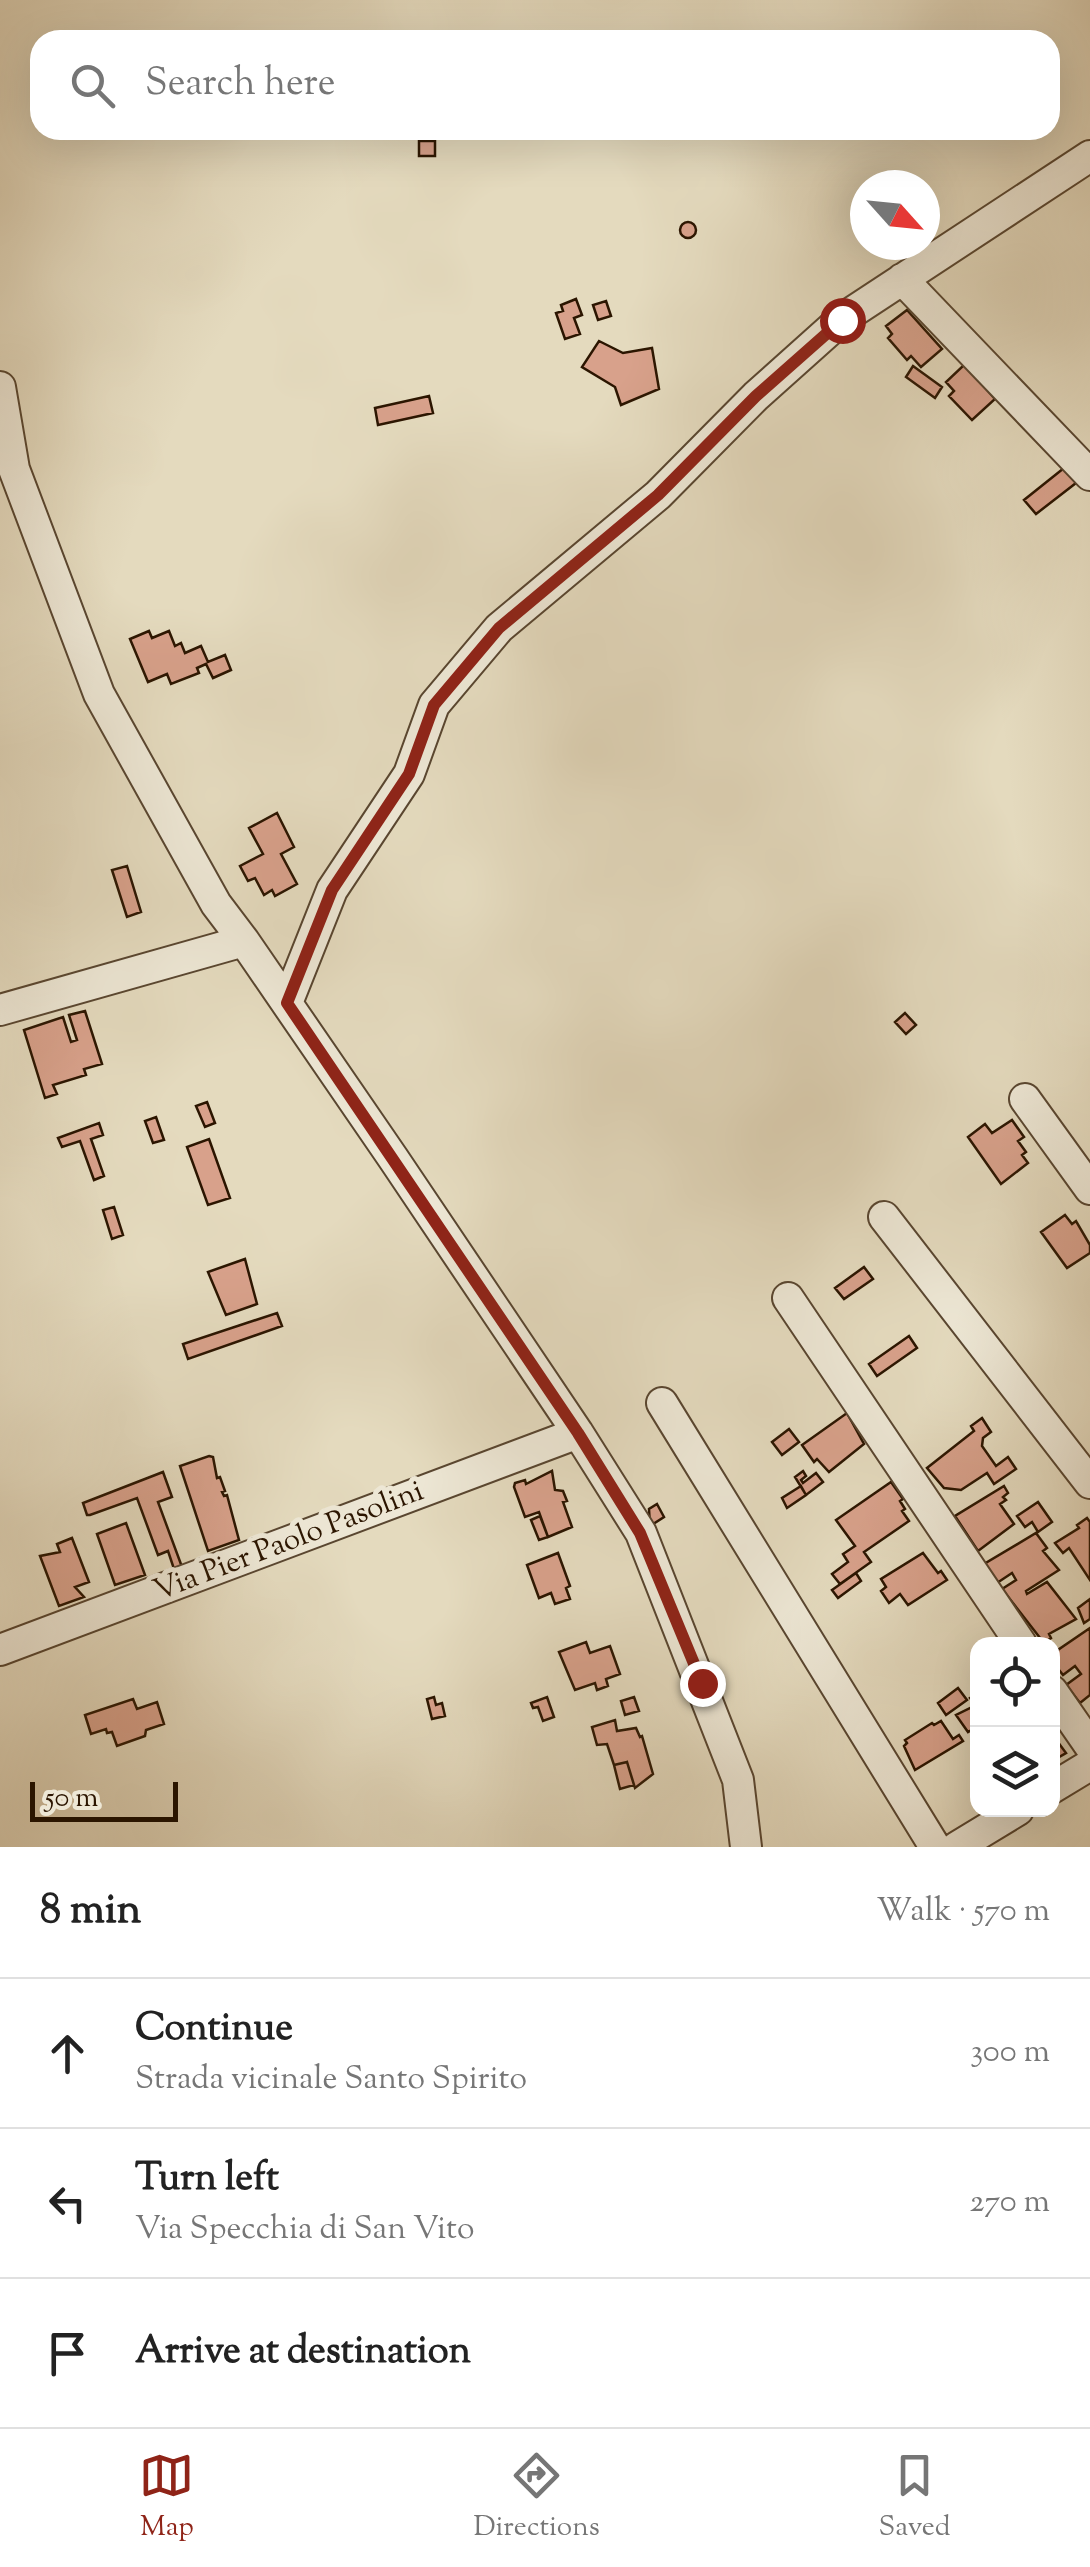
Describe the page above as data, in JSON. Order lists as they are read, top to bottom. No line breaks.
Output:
{"streets":{"street":["Via Pier Paolo Pasolini"]},"scale_bar":"50 m","north":"bottom right","page":{"search":"Search here","scale":"50 m","heading":["8 min","Walk · 570 m"],"list":[["Continue","Strada vicinale Santo Spirito","300 m"],["Turn left","Via Specchia di San Vito","270 m"],"Arrive at destination"],"nav":["Map","Directions","Saved"]}}
